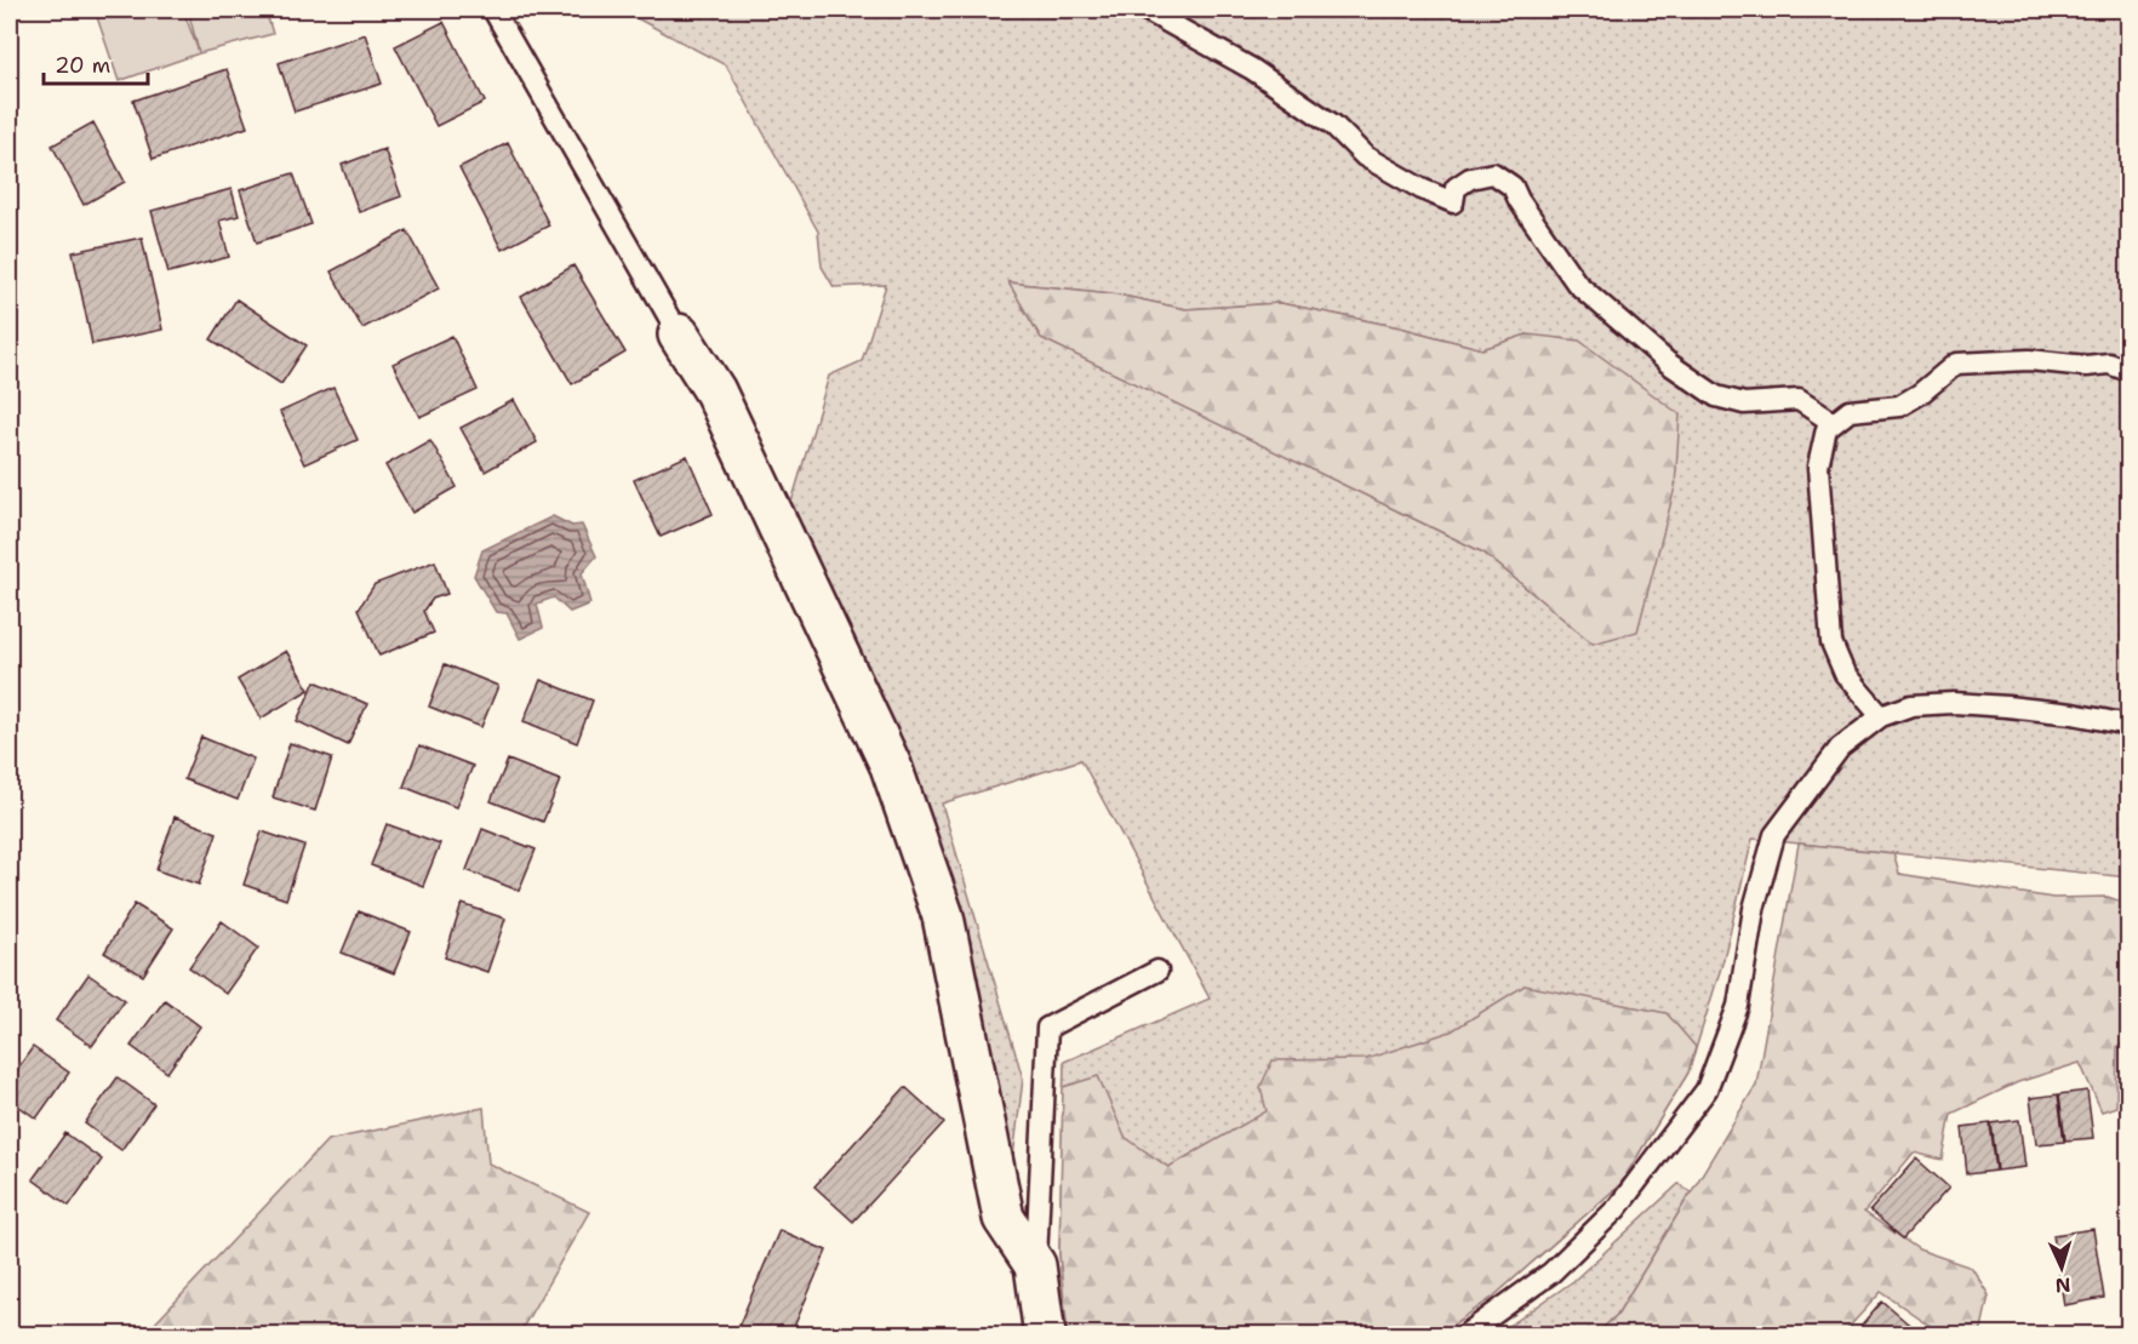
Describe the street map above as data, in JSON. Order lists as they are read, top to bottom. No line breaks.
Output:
{"scale_bar":"20 m","north":"bottom"}
